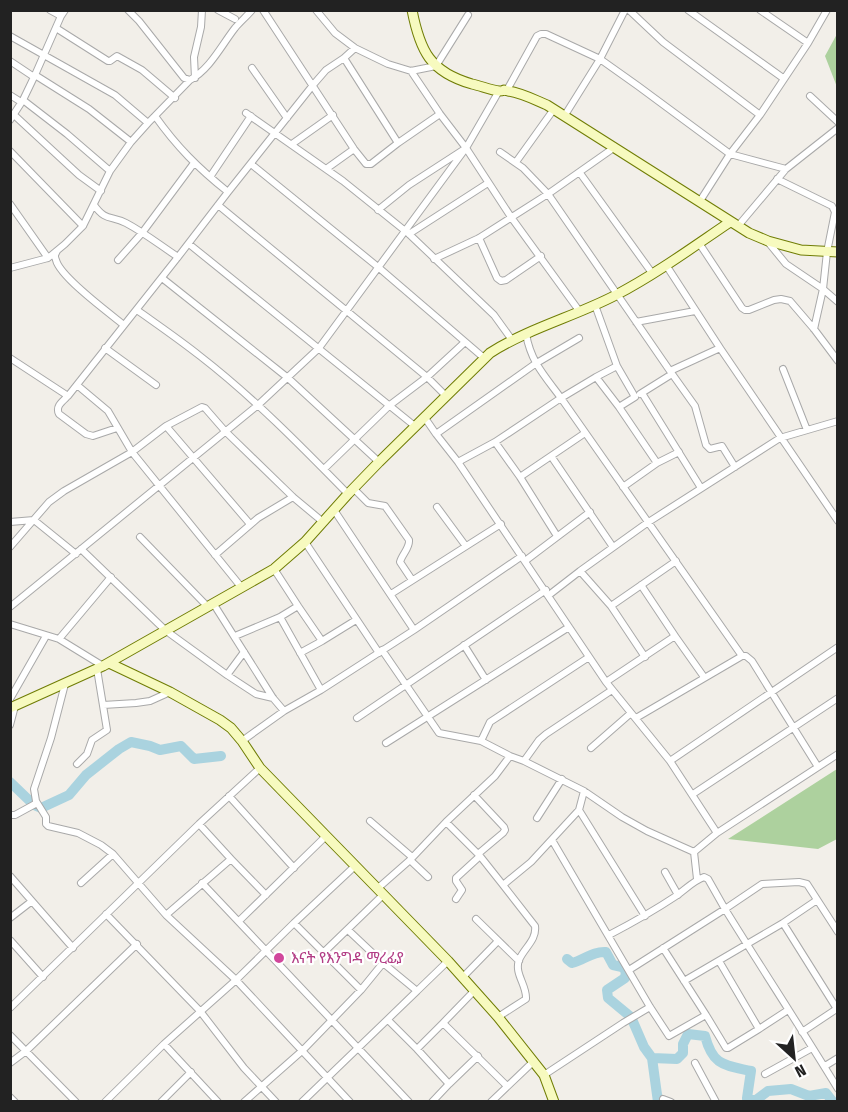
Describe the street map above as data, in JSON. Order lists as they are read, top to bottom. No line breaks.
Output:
{"places":["እናት የእንግዳ ማረፊያ"],"north":"bottom right"}
